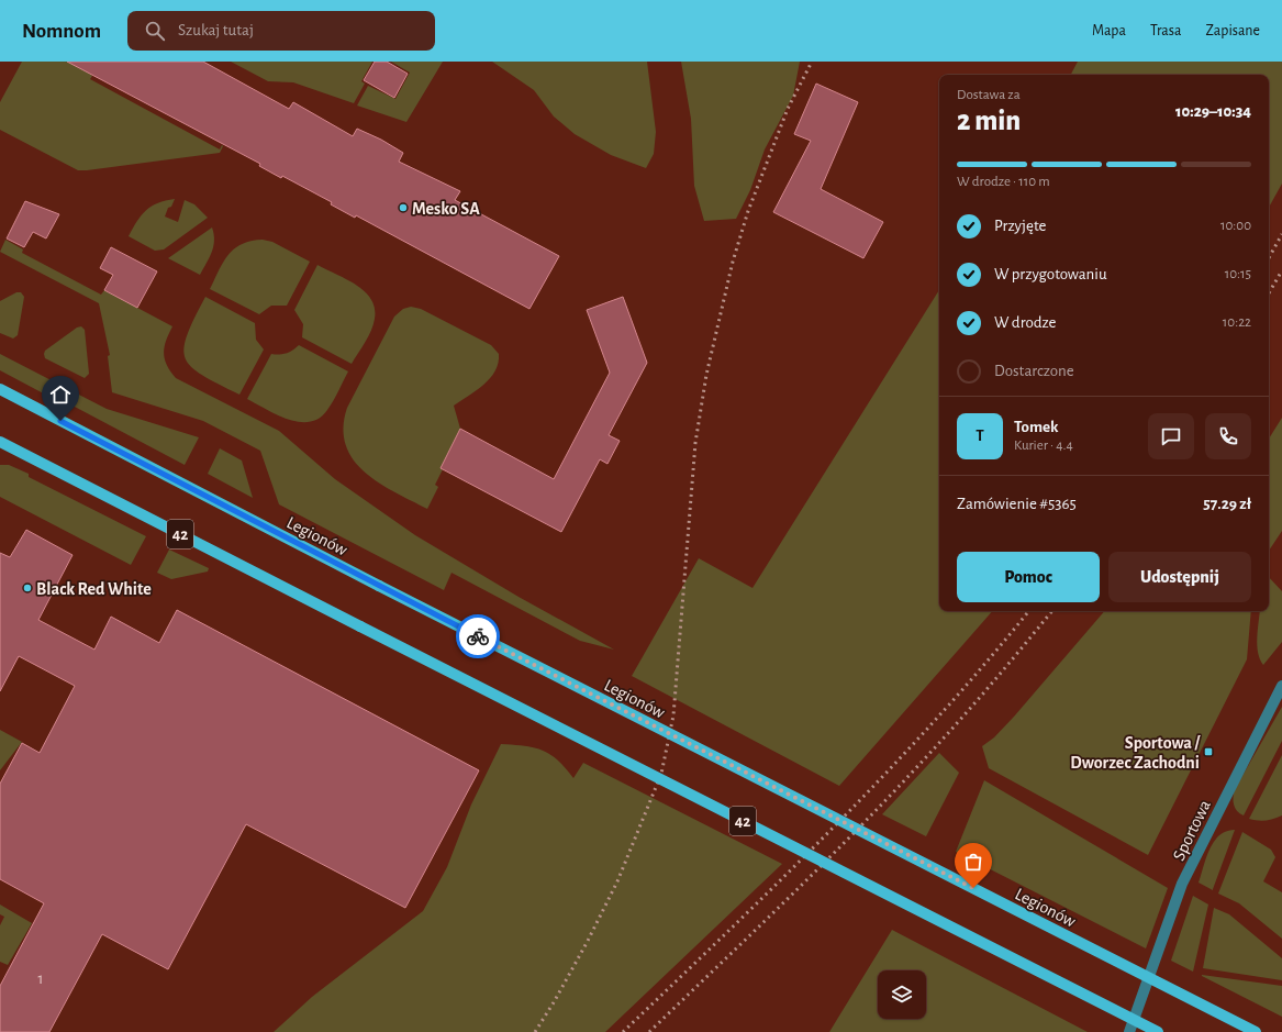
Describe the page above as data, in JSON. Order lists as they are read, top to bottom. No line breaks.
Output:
{"streets":{"main road":["42","Legionów"],"street":["Sportowa"]},"places":{"other":["Mesko SA","Black Red White"],"transit":["Sportowa / Dworzec Zachodni"]},"house_numbers":["1"],"page":{"header":"Nomnom","search":"Szukaj tutaj","nav":["Mapa","Trasa","Zapisane"],"heading":["2 min","Dostawa za","10:29–10:34"],"panel":["Tomek","Kurier · 4.4","Zamówienie #5365","57.29 zł"],"bar":"W drodze · 110 m","list":[["Przyjęte","10:00"],["W przygotowaniu","10:15"],["W drodze","10:22"],"Dostarczone"],"round":"T","buttons":["Pomoc","Udostępnij"]}}
